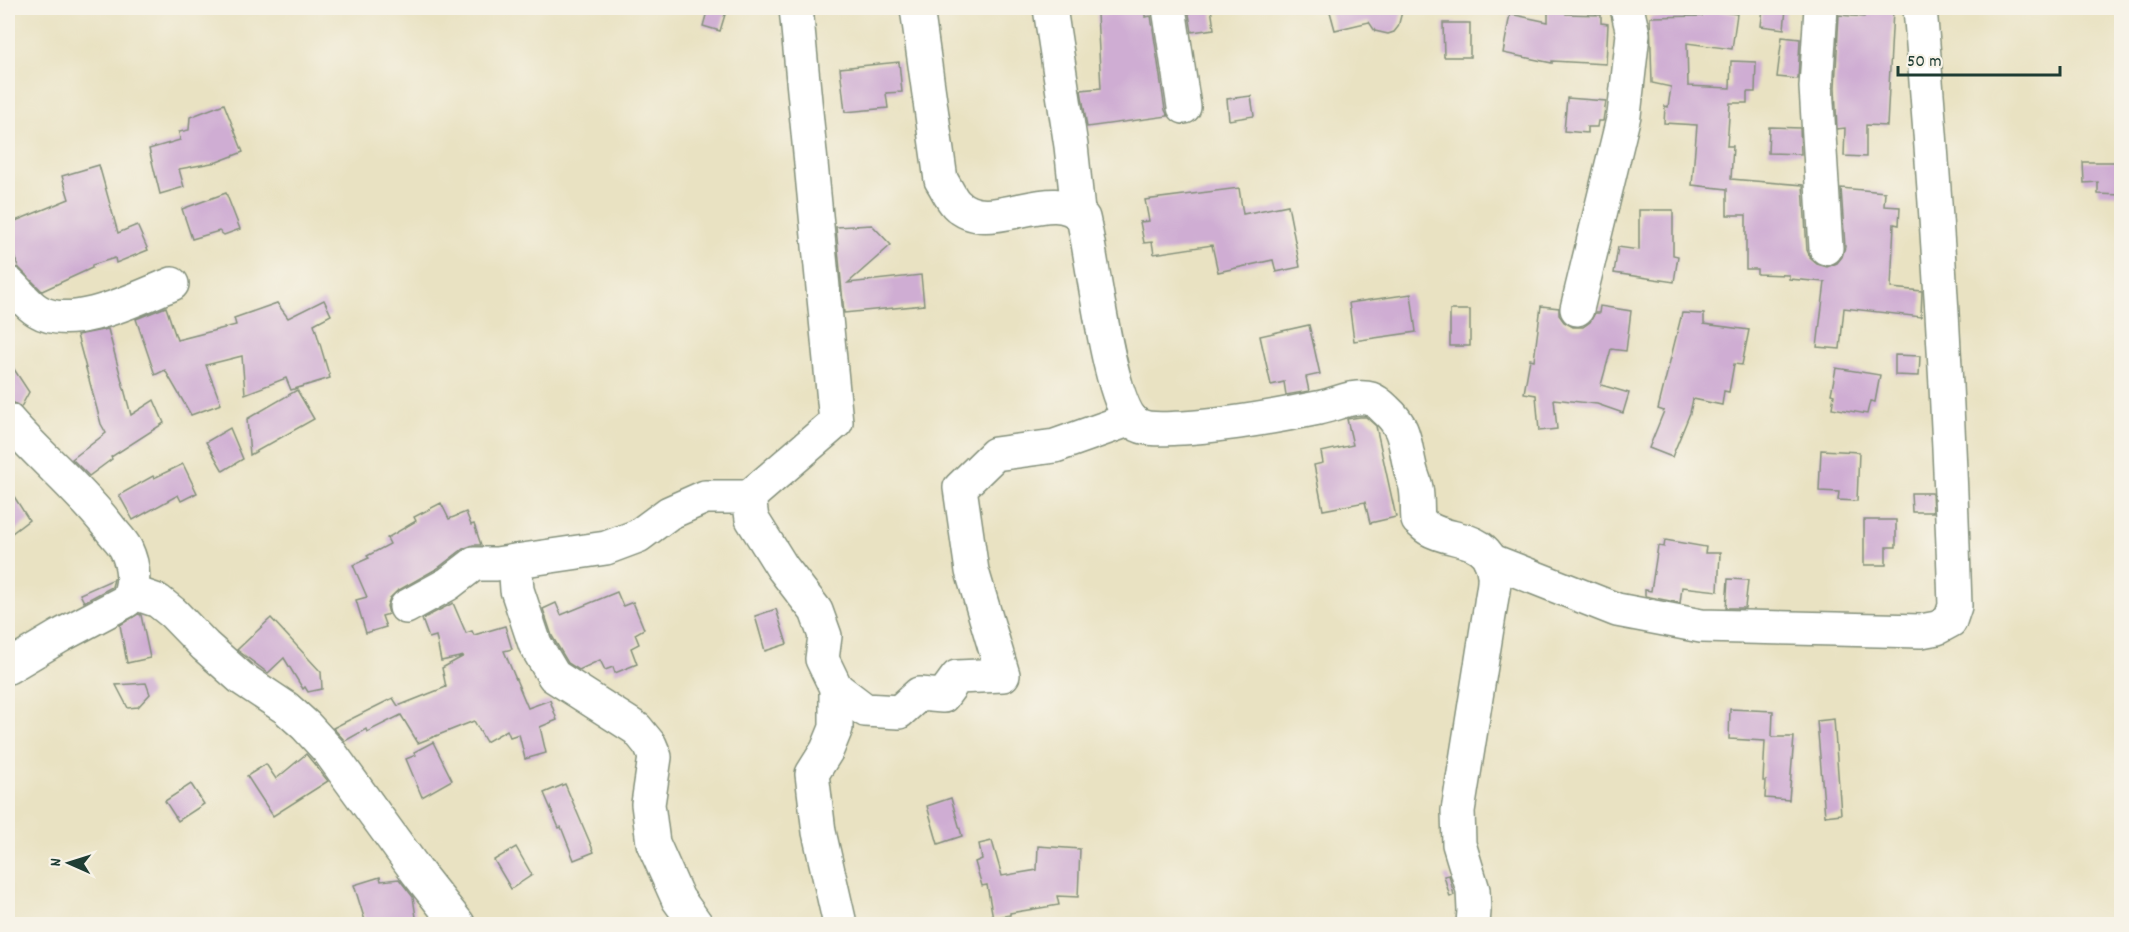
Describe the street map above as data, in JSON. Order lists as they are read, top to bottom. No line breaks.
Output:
{"scale_bar":"50 m","north":"left"}
